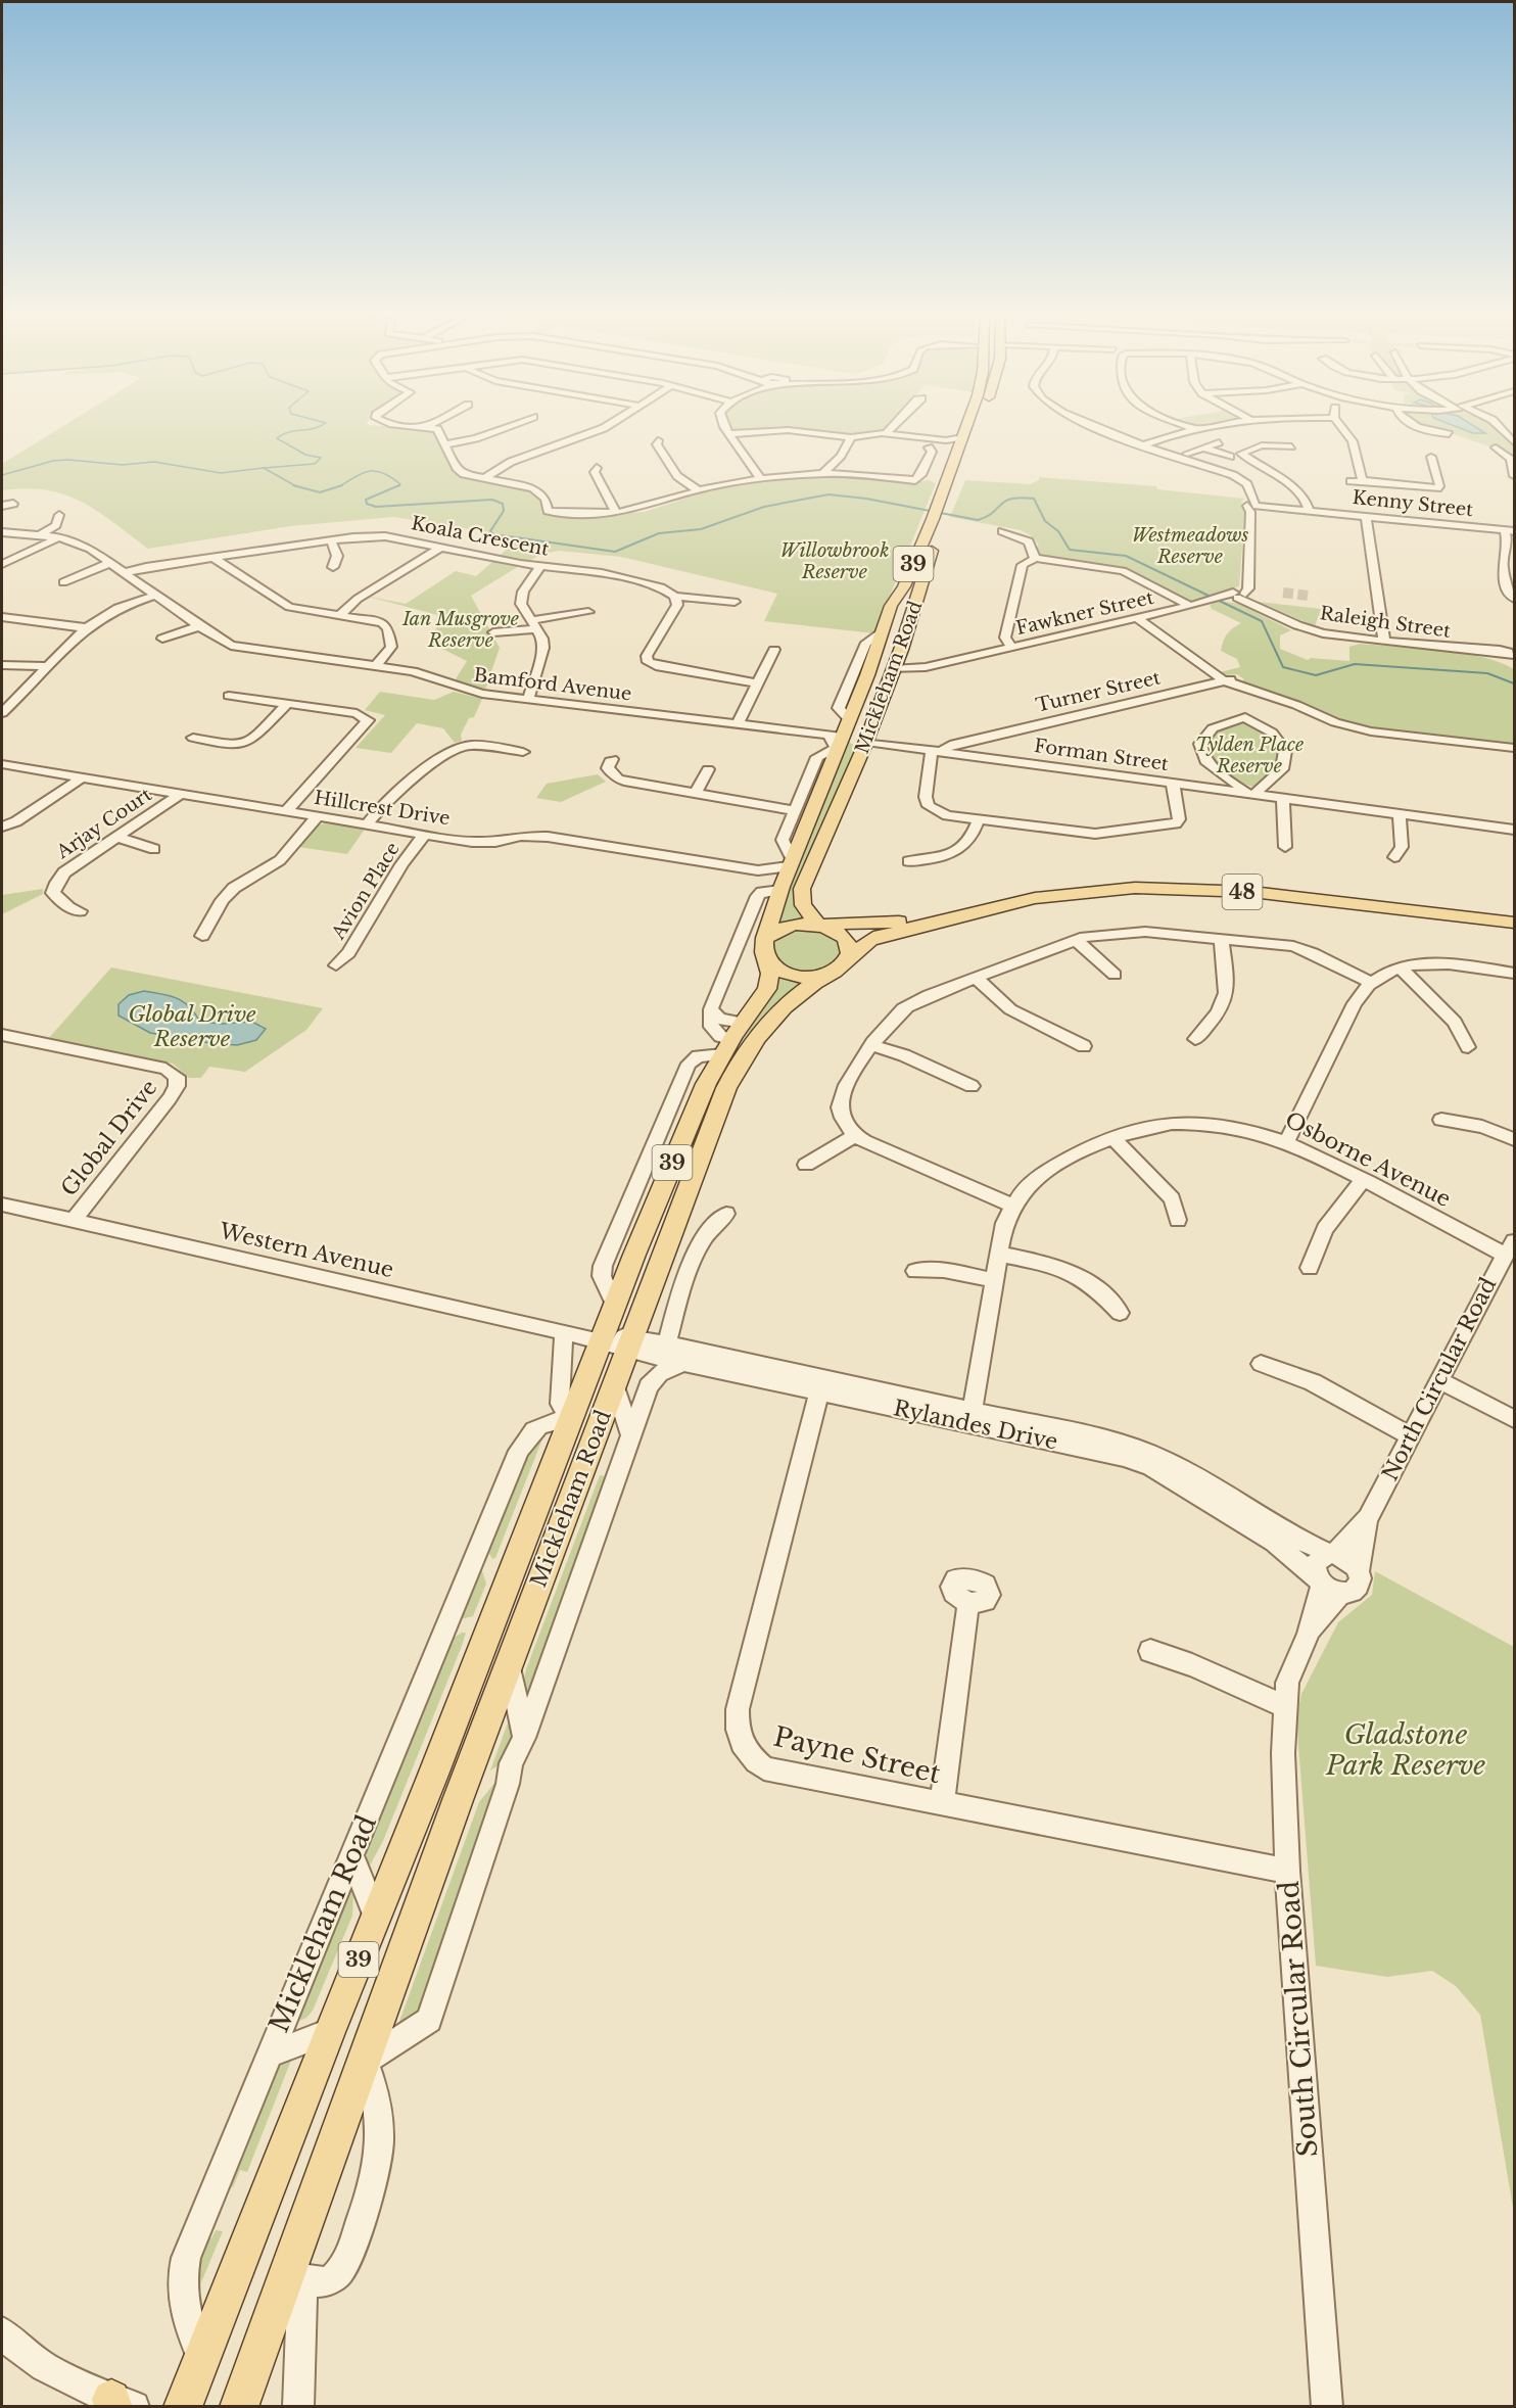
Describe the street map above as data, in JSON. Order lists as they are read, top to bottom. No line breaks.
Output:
{"streets":{"main road":["39","Mickleham Road","48"],"street":["Kenny Street","Koala Crescent","Fawkner Street","Raleigh Street","Bamford Avenue","Turner Street","Forman Street","Hillcrest Drive","Arjay Court","Avion Place","Global Drive","Osborne Avenue","Western Avenue","North Circular Road","Rylandes Drive","Payne Street","South Circular Road"]},"crossings":[["Koala Crescent","Bamford Avenue"],["39","Mickleham Road"],["39","48"],["Fawkner Street","Raleigh Street"],["Fawkner Street","Mickleham Road"],["Mickleham Road","Bamford Avenue"],["Mickleham Road","Forman Street"],["Mickleham Road","Hillcrest Drive"],["Mickleham Road","48"],["Mickleham Road","Western Avenue"],["Mickleham Road","Rylandes Drive"],["Turner Street","Forman Street"],["Hillcrest Drive","Arjay Court"],["Hillcrest Drive","Avion Place"],["Global Drive","Western Avenue"],["Osborne Avenue","North Circular Road"],["Osborne Avenue","Rylandes Drive"],["Western Avenue","Rylandes Drive"],["North Circular Road","Rylandes Drive"],["North Circular Road","South Circular Road"],["Rylandes Drive","Payne Street"],["Rylandes Drive","South Circular Road"],["Payne Street","South Circular Road"]],"parks":["Westmeadows Reserve","Willowbrook Reserve","Ian Musgrove Reserve","Tylden Place Reserve","Global Drive Reserve","Gladstone Park Reserve"]}
